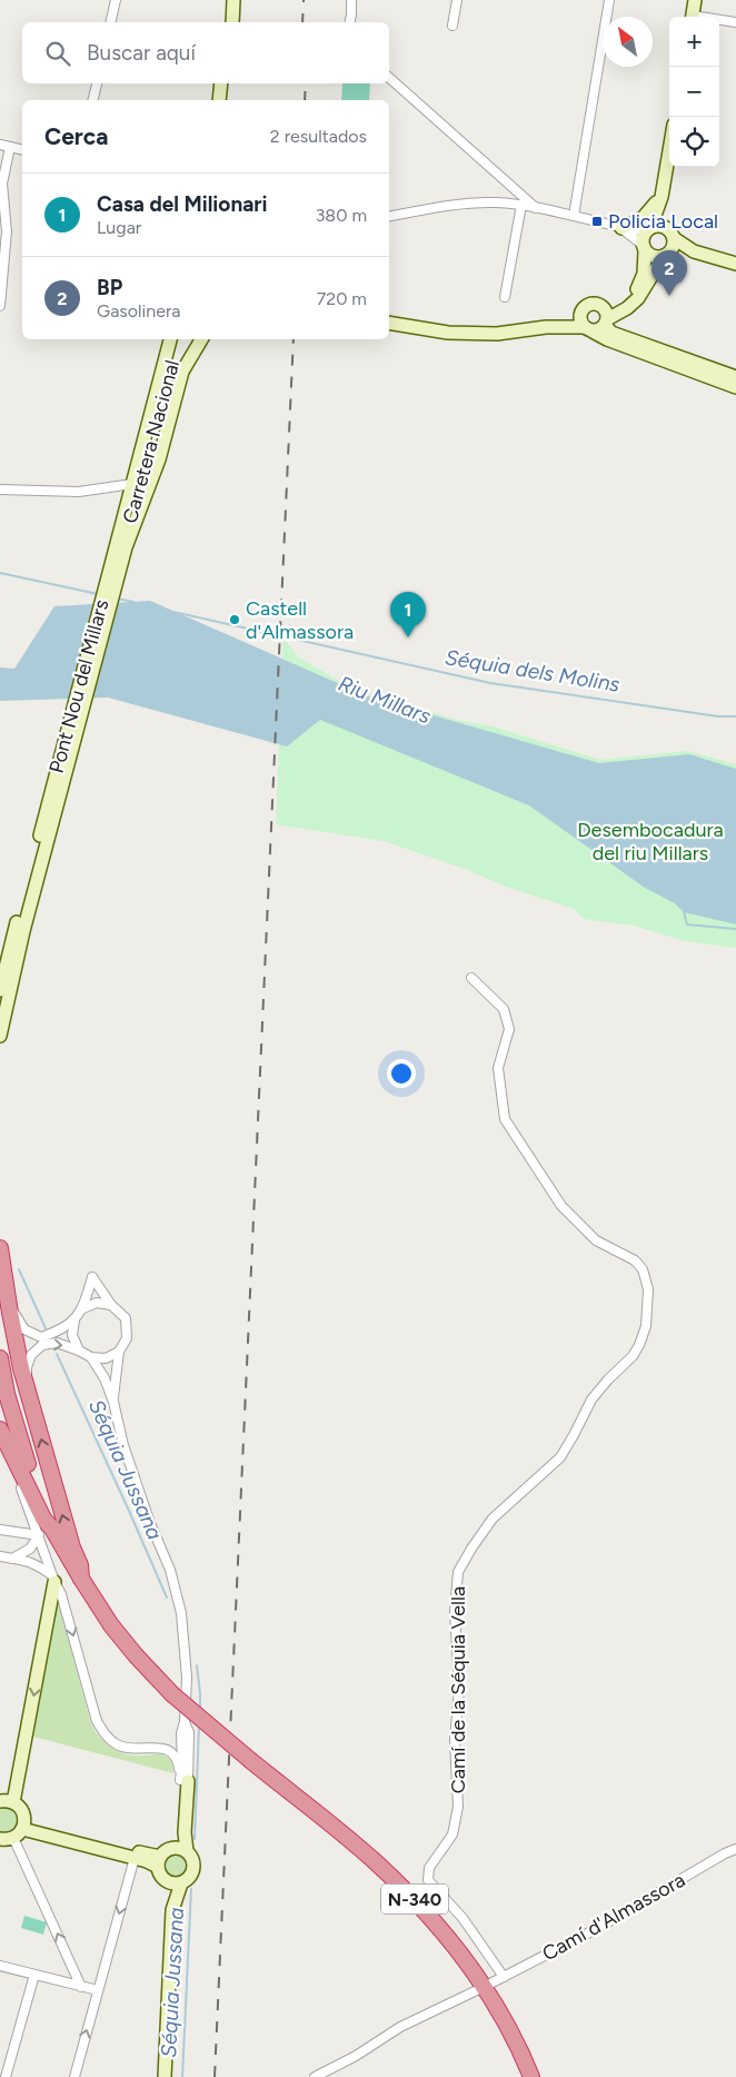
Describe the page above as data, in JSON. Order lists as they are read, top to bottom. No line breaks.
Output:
{"streets":{"highway":["N-340"],"main road":["Carretera Nacional","Pont Nou del Millars"],"street":["Camí de la Séquia Vella","Camí d'Almassora"]},"crossings":[["Carretera Nacional","Pont Nou del Millars"],["Camí de la Séquia Vella","Camí d'Almassora"]],"water":["Séquia dels Molins","Riu Millars","Séquia Jussana"],"parks":["Desembocadura del riu Millars"],"places":{"transit":["Policia Local"],"other":["Castell d'Almassora"]},"north":"top left","page":{"map_buttons":["+","−"],"search":"Buscar aquí","heading":["Cerca","2 resultados"],"list":[{"mark":"1","name":"Casa del Milionari","note":"Lugar","value":"380 m"},{"mark":"2","name":"BP","note":"Gasolinera","value":"720 m"}],"pins":["2","1"]}}
